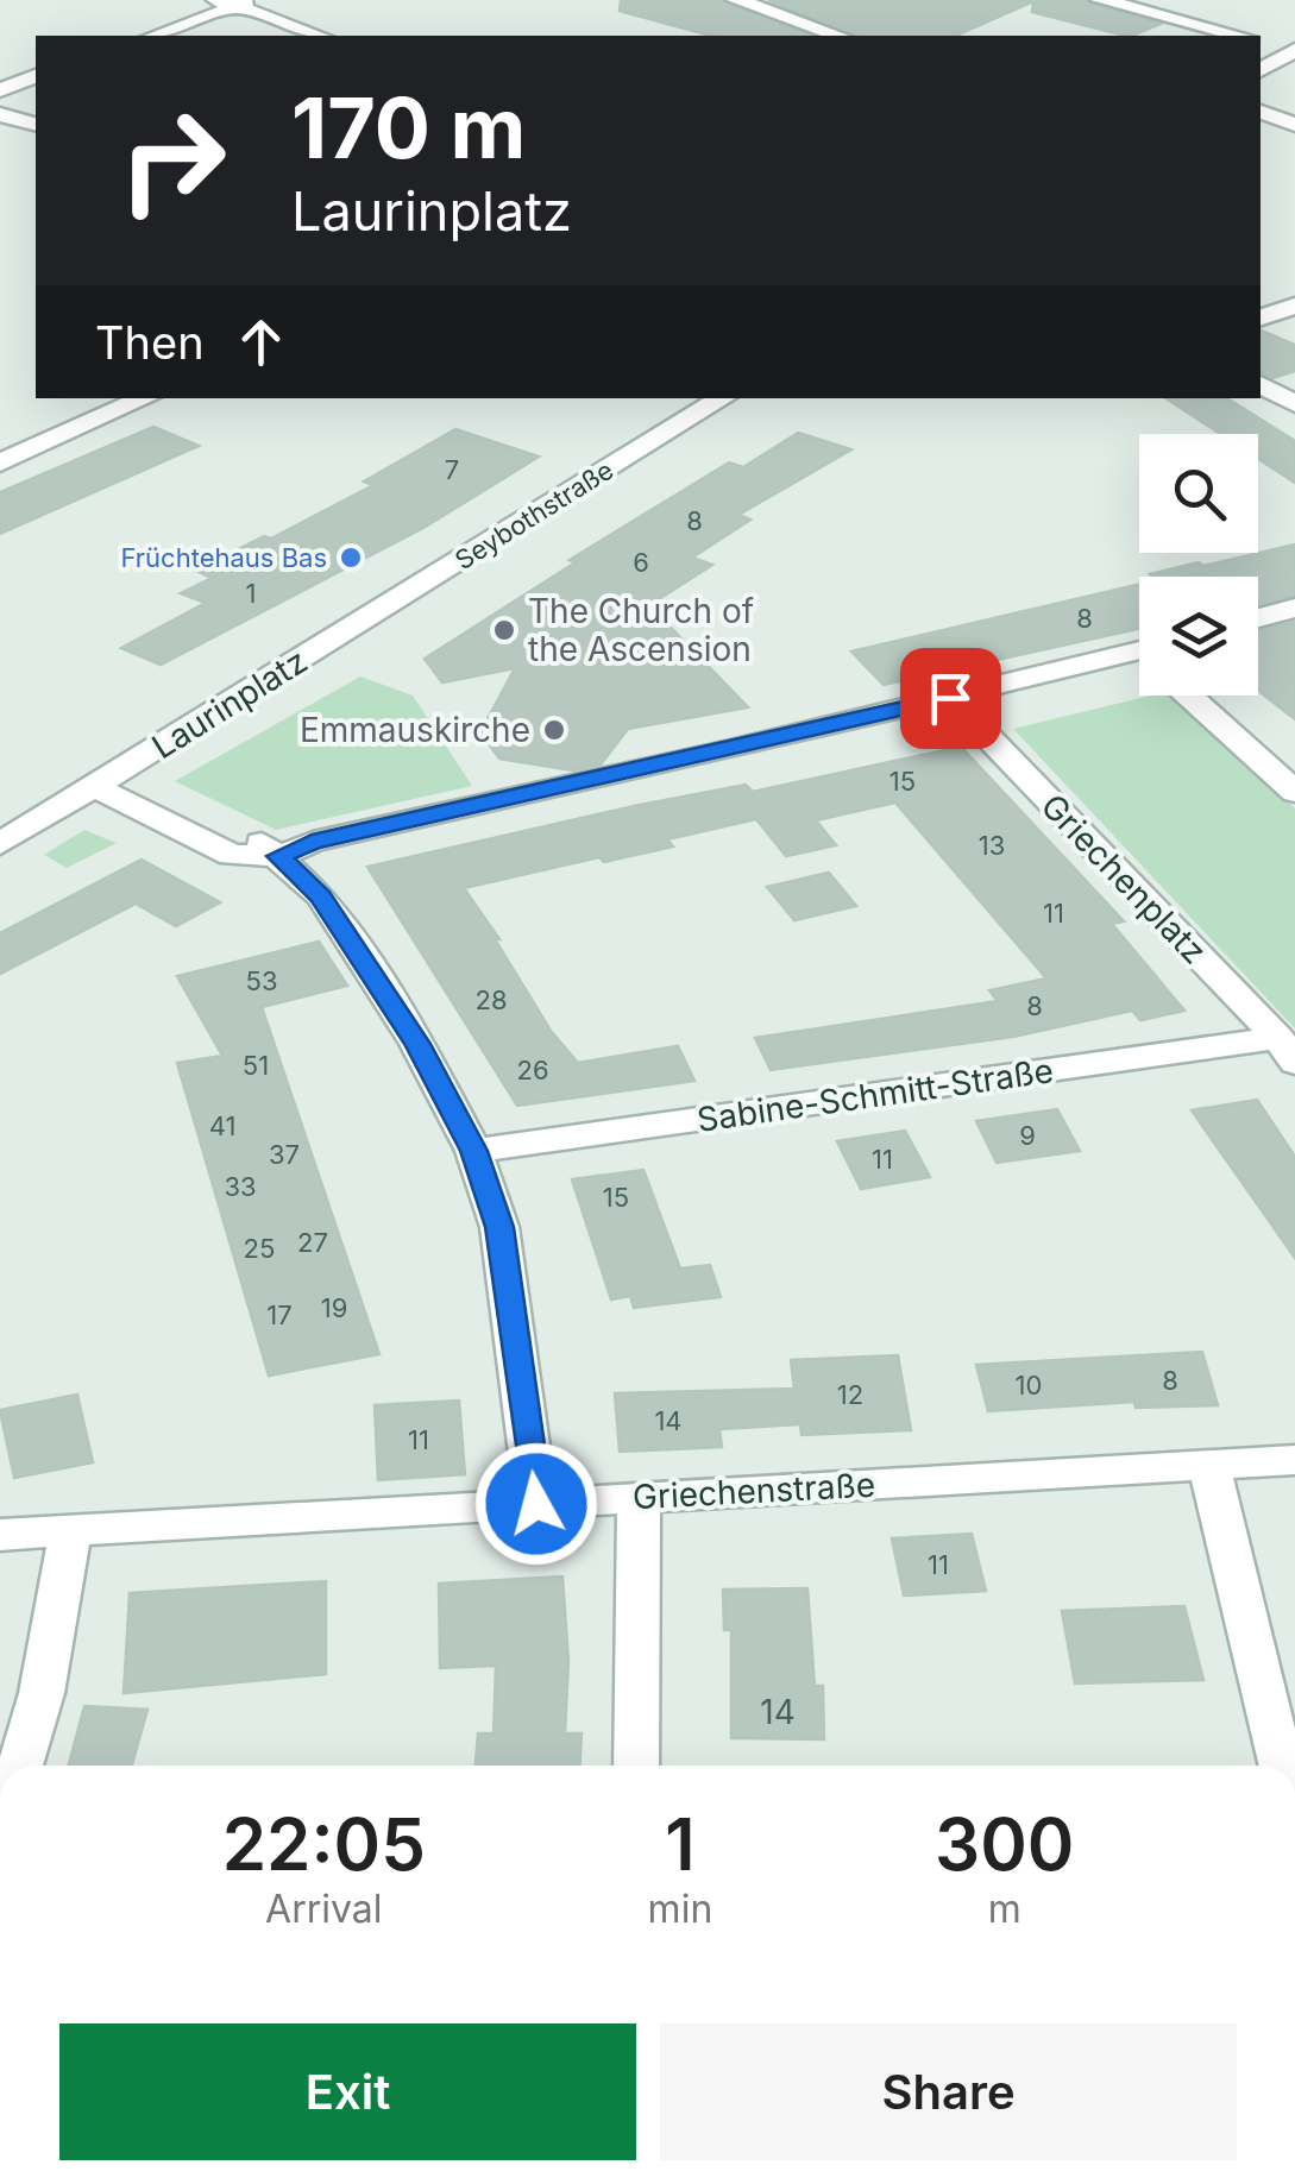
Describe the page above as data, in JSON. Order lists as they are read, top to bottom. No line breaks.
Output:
{"streets":{"street":["Seybothstraße","Laurinplatz","Griechenplatz","Sabine-Schmitt-Straße","Griechenstraße"]},"crossings":[["Seybothstraße","Laurinplatz"],["Griechenplatz","Sabine-Schmitt-Straße"]],"places":["Früchtehaus Bas","The Church of the Ascension","Emmauskirche"],"house_numbers":["7","8","6","1","8","15","13","11","53","28","8","51","26","41","9","37","11","33","15","27","25","19","17","8","10","12","14","11","11","14"],"page":{"turn":["170 m","Laurinplatz"],"then":"Then","eta":["22:05","Arrival","1","min","300","m"],"buttons":["Exit","Share"]}}
